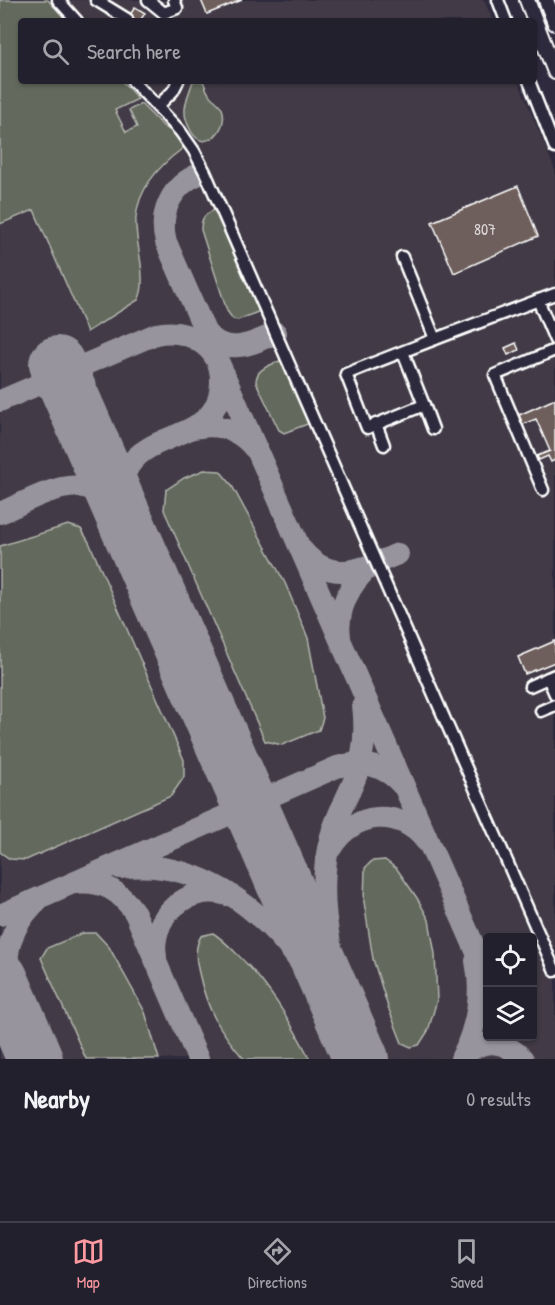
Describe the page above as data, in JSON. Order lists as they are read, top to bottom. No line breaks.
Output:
{"house_numbers":["807"],"page":{"search":"Search here","heading":["Nearby","0 results"],"nav":["Map","Directions","Saved"]}}
